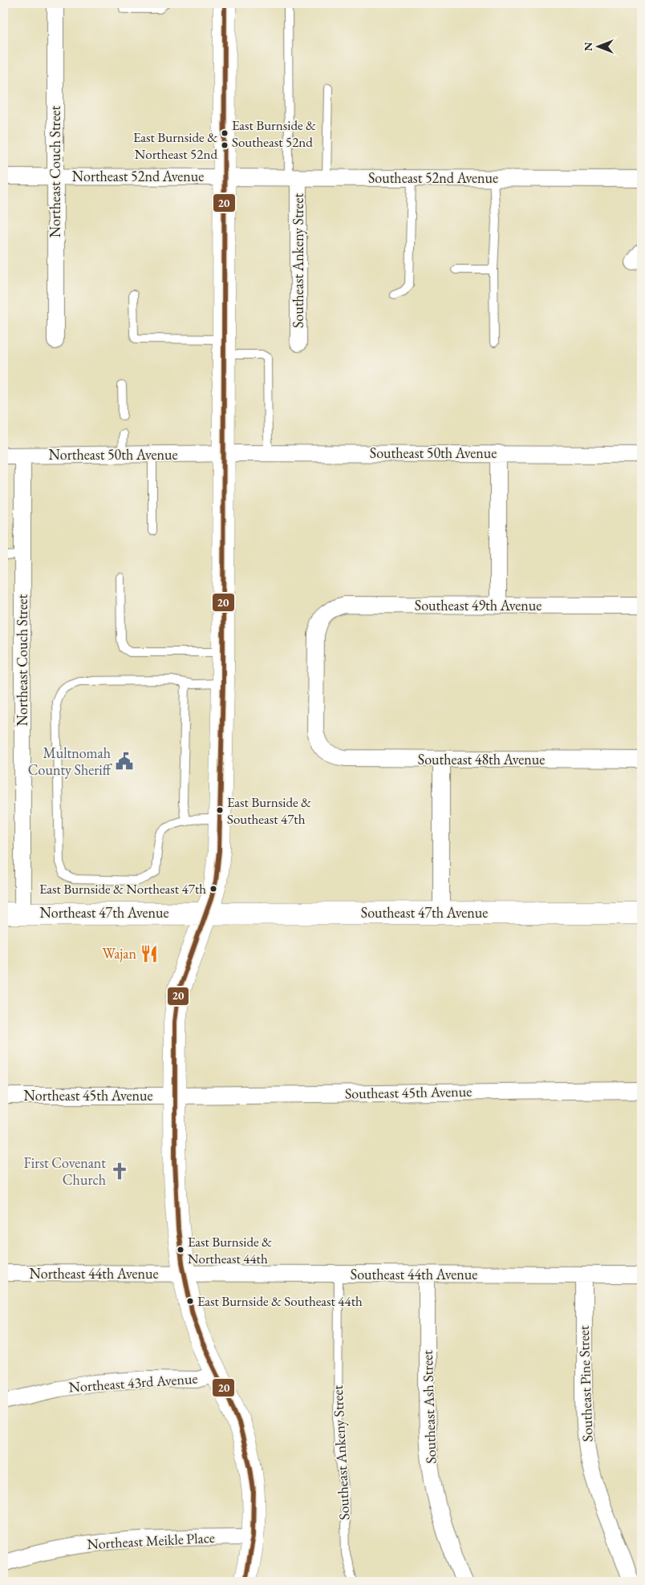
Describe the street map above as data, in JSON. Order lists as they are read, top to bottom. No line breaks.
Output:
{"streets":{"main road":["Northeast 47th Avenue","Southeast 47th Avenue"],"street":["Northeast Couch Street","Northeast 52nd Avenue","Southeast 52nd Avenue","Southeast Ankeny Street","Southeast 50th Avenue","Northeast 50th Avenue","Southeast 49th Avenue","Southeast 48th Avenue","Southeast 45th Avenue","Northeast 45th Avenue","Northeast 44th Avenue","Southeast 44th Avenue","Northeast 43rd Avenue","Southeast Pine Street","Southeast Ash Street","Northeast Meikle Place"]},"crossings":[["Northeast Couch Street","Northeast 52nd Avenue"],["Northeast Couch Street","Northeast 50th Avenue"],["Northeast Couch Street","Northeast 47th Avenue"],["Northeast 52nd Avenue","Southeast 52nd Avenue"],["Southeast 52nd Avenue","Southeast Ankeny Street"],["Southeast Ankeny Street","Southeast 44th Avenue"],["Southeast 50th Avenue","Northeast 50th Avenue"],["Southeast 49th Avenue","Southeast 48th Avenue"],["Northeast 47th Avenue","Southeast 47th Avenue"],["Southeast 45th Avenue","Northeast 45th Avenue"],["Northeast 44th Avenue","Southeast 44th Avenue"],["Southeast 44th Avenue","Southeast Pine Street"],["Southeast 44th Avenue","Southeast Ash Street"]],"places":{"other":["East Burnside & Southeast 52nd","East Burnside & Northeast 52nd","East Burnside & Southeast 47th","East Burnside & Northeast 47th","East Burnside & Northeast 44th","East Burnside & Southeast 44th"],"public building":["Multnomah County Sheriff"],"restaurant":["Wajan"],"church":["First Covenant Church"]},"lines":["transit line 20"],"north":"left"}
